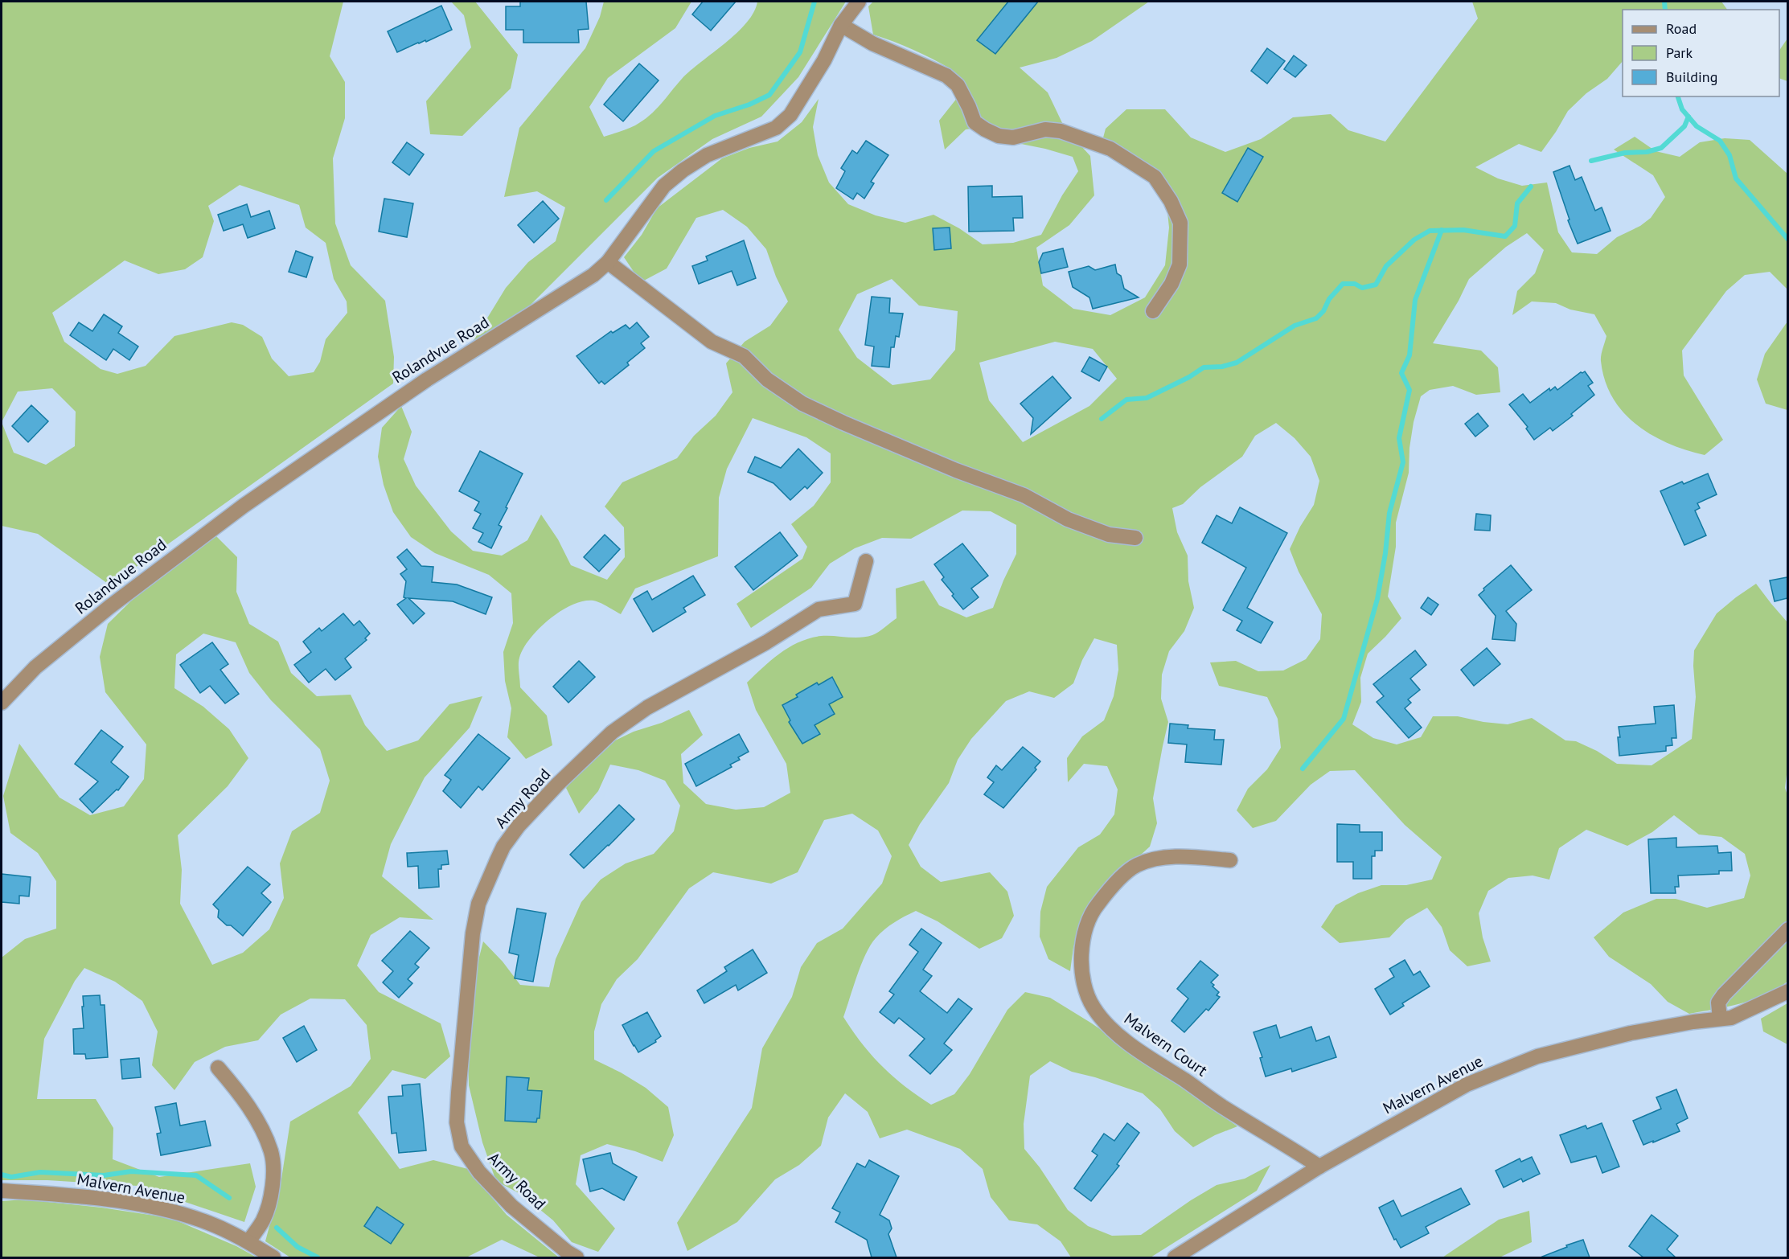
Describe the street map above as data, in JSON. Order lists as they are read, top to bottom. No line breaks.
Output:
{"streets":{"street":["Rolandvue Road","Army Road","Malvern Court","Malvern Avenue"]},"crossings":[["Malvern Court","Malvern Avenue"]],"legend":["Road","Park","Building"]}
